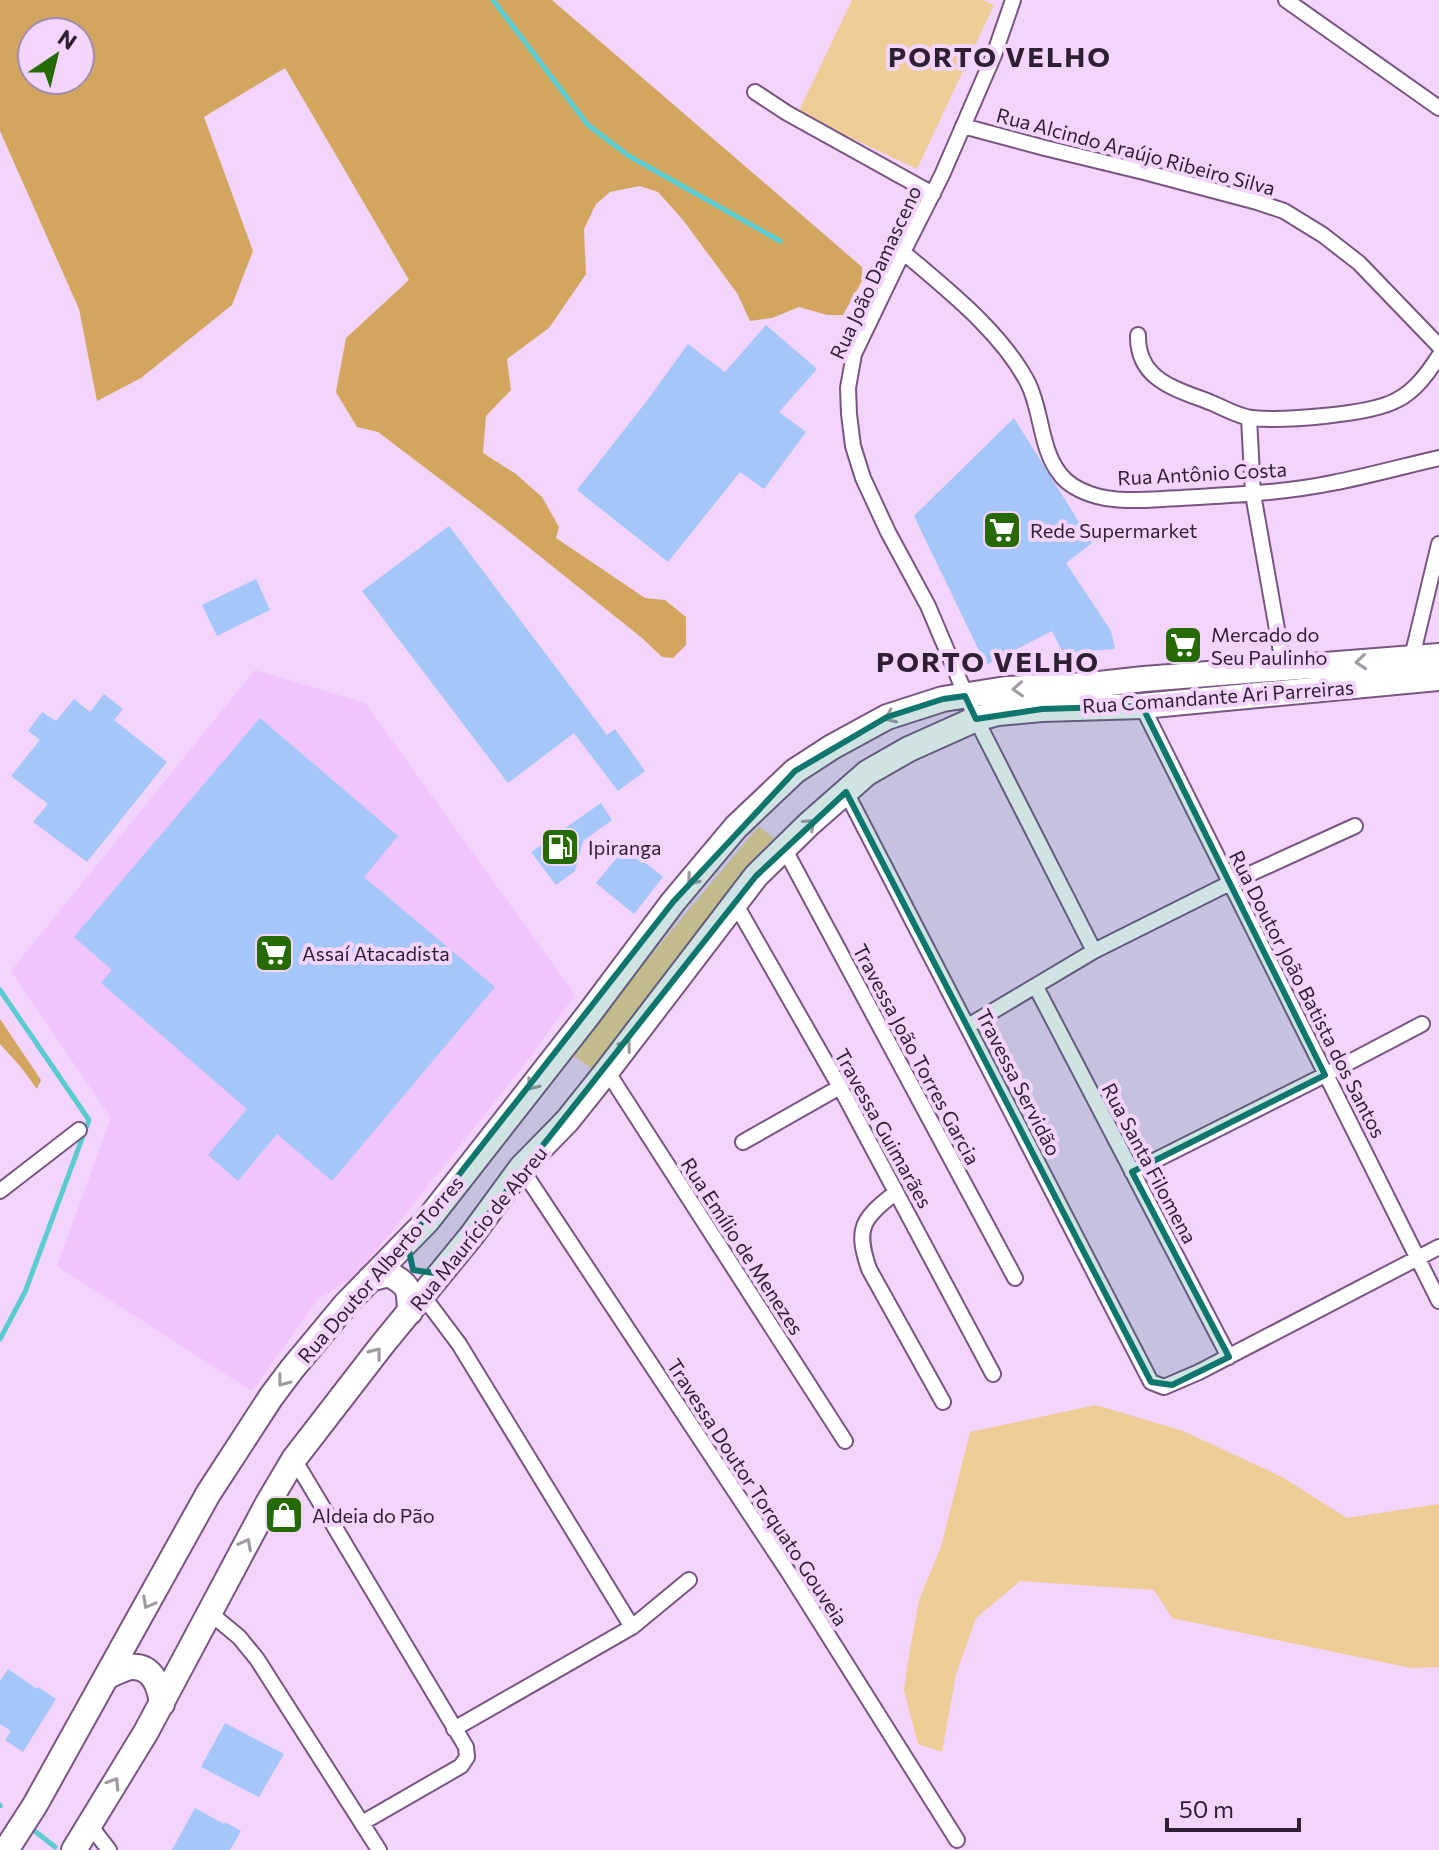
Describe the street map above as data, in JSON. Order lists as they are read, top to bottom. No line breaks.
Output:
{"streets":{"main road":["Rua Comandante Ari Parreiras","Rua Maurício de Abreu","Rua Doutor Alberto Torres"],"street":["Rua Alcindo Araújo Ribeiro Silva","Rua João Damasceno","Rua Antônio Costa","Rua Doutor João Batista dos Santos","Travessa João Torres Garcia","Travessa Servidão","Travessa Guimarães","Rua Santa Filomena","Rua Emílio de Menezes","Travessa Doutor Torquato Gouveia"]},"crossings":[["Rua Alcindo Araújo Ribeiro Silva","Rua João Damasceno"],["Rua João Damasceno","Rua Antônio Costa"],["Rua João Damasceno","Rua Comandante Ari Parreiras"],["Rua João Damasceno","Rua Maurício de Abreu"],["Rua João Damasceno","Rua Doutor Alberto Torres"],["Rua Comandante Ari Parreiras","Rua Doutor João Batista dos Santos"],["Rua Comandante Ari Parreiras","Rua Maurício de Abreu"],["Travessa João Torres Garcia","Rua Maurício de Abreu"],["Travessa Servidão","Rua Santa Filomena"],["Travessa Servidão","Rua Maurício de Abreu"],["Travessa Guimarães","Rua Maurício de Abreu"],["Rua Maurício de Abreu","Rua Emílio de Menezes"],["Rua Maurício de Abreu","Travessa Doutor Torquato Gouveia"]],"one_way":["Rua Maurício de Abreu","Rua Doutor Alberto Torres"],"districts":["PORTO VELHO","PORTO VELHO"],"places":{"supermarket":["Rede Supermarket","Mercado do Seu Paulinho","Assaí Atacadista"],"fuel station":["Ipiranga"],"shop":["Aldeia do Pão"]},"scale_bar":"50 m","north":"top right"}
